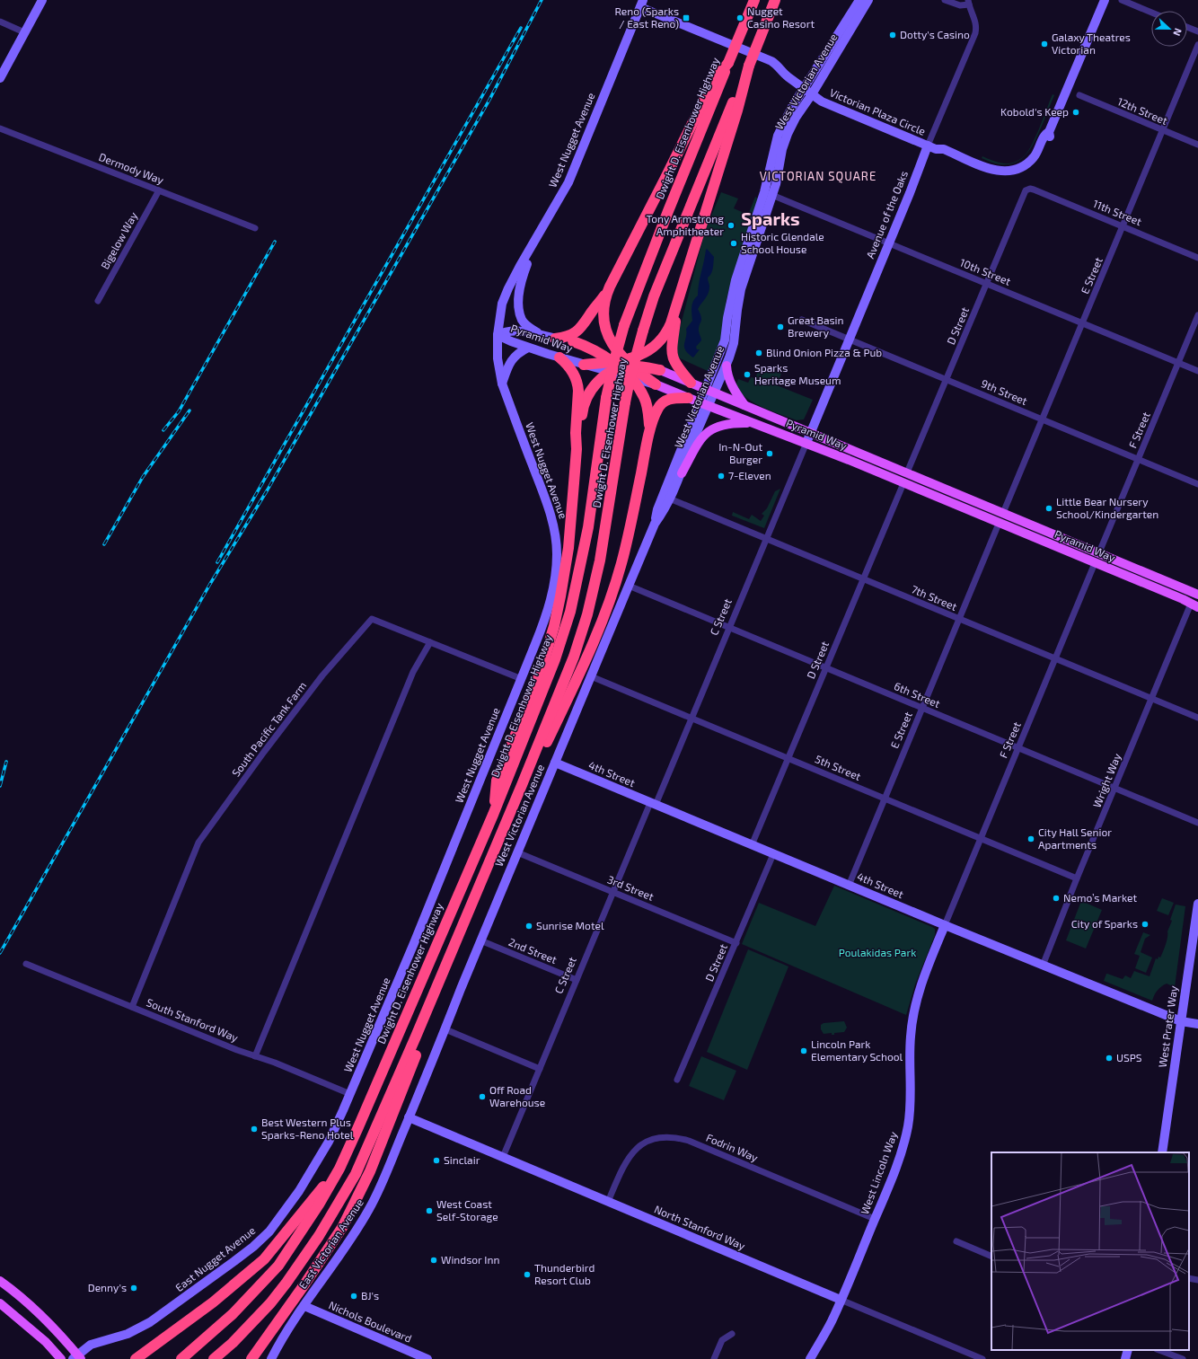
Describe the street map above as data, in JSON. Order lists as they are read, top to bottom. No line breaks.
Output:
{"streets":{"highway":["Dwight D. Eisenhower Highway"],"main road":["Pyramid Way"],"street":["West Victorian Avenue","12th Street","Victorian Plaza Circle","West Nugget Avenue","Dermody Way","11th Street","Avenue of the Oaks","Bigelow Way","10th Street","E Street","D Street","9th Street","F Street","7th Street","C Street","6th Street","South Pacific Tank Farm","5th Street","4th Street","Wright Way","3rd Street","2nd Street","South Stanford Way","West Prater Way","Fodrin Way","West Lincoln Way","North Stanford Way","East Victorian Avenue","East Nugget Avenue","Nichols Boulevard"]},"crossings":[["West Victorian Avenue","Victorian Plaza Circle"],["West Victorian Avenue","10th Street"],["West Victorian Avenue","Pyramid Way"],["West Victorian Avenue","7th Street"],["West Victorian Avenue","6th Street"],["West Victorian Avenue","5th Street"],["West Victorian Avenue","4th Street"],["West Victorian Avenue","3rd Street"],["West Victorian Avenue","2nd Street"],["West Victorian Avenue","North Stanford Way"],["West Victorian Avenue","East Victorian Avenue"],["12th Street","E Street"],["Victorian Plaza Circle","West Nugget Avenue"],["Victorian Plaza Circle","Avenue of the Oaks"],["West Nugget Avenue","Pyramid Way"],["West Nugget Avenue","South Pacific Tank Farm"],["West Nugget Avenue","South Stanford Way"],["West Nugget Avenue","East Nugget Avenue"],["Dermody Way","Bigelow Way"],["11th Street","E Street"],["11th Street","D Street"],["Avenue of the Oaks","10th Street"],["Avenue of the Oaks","Pyramid Way"],["Avenue of the Oaks","9th Street"],["Avenue of the Oaks","C Street"],["10th Street","E Street"],["10th Street","D Street"],["10th Street","F Street"],["E Street","Pyramid Way"],["E Street","9th Street"],["E Street","7th Street"],["E Street","6th Street"],["E Street","5th Street"],["E Street","4th Street"],["D Street","Pyramid Way"],["D Street","9th Street"],["D Street","7th Street"],["D Street","6th Street"],["D Street","5th Street"],["D Street","4th Street"],["D Street","3rd Street"],["Pyramid Way","F Street"],["Pyramid Way","C Street"],["Pyramid Way","Wright Way"],["9th Street","F Street"],["F Street","7th Street"],["F Street","6th Street"],["F Street","5th Street"],["F Street","4th Street"],["F Street","West Lincoln Way"],["7th Street","C Street"],["7th Street","Wright Way"],["C Street","6th Street"],["C Street","5th Street"],["C Street","4th Street"],["C Street","3rd Street"],["C Street","2nd Street"],["C Street","North Stanford Way"],["6th Street","Wright Way"],["South Pacific Tank Farm","South Stanford Way"],["5th Street","Wright Way"],["4th Street","Wright Way"],["4th Street","West Prater Way"],["4th Street","West Lincoln Way"],["South Stanford Way","East Nugget Avenue"],["Fodrin Way","West Lincoln Way"],["Fodrin Way","North Stanford Way"],["West Lincoln Way","North Stanford Way"],["North Stanford Way","East Victorian Avenue"],["East Victorian Avenue","Nichols Boulevard"]],"districts":["VICTORIAN SQUARE","Sparks"],"parks":["Poulakidas Park"],"places":{"transit":["Reno (Sparks / East Reno)"],"other":["Nugget Casino Resort","Dotty's Casino","Galaxy Theatres Victorian","Kobold's Keep","Tony Armstrong Amphitheater","Historic Glendale School House","Great Basin Brewery","Blind Onion Pizza & Pub","Sparks Heritage Museum","In-N-Out Burger","7-Eleven","Little Bear Nursery School/Kindergarten","City Hall Senior Apartments","Nemo’s Market","City of Sparks","Sunrise Motel","Lincoln Park Elementary School","USPS","Off Road Warehouse","Best Western Plus Sparks-Reno Hotel","Sinclair","West Coast Self-Storage","Windsor Inn","Thunderbird Resort Club","Denny's","BJ's"]},"north":"right"}
